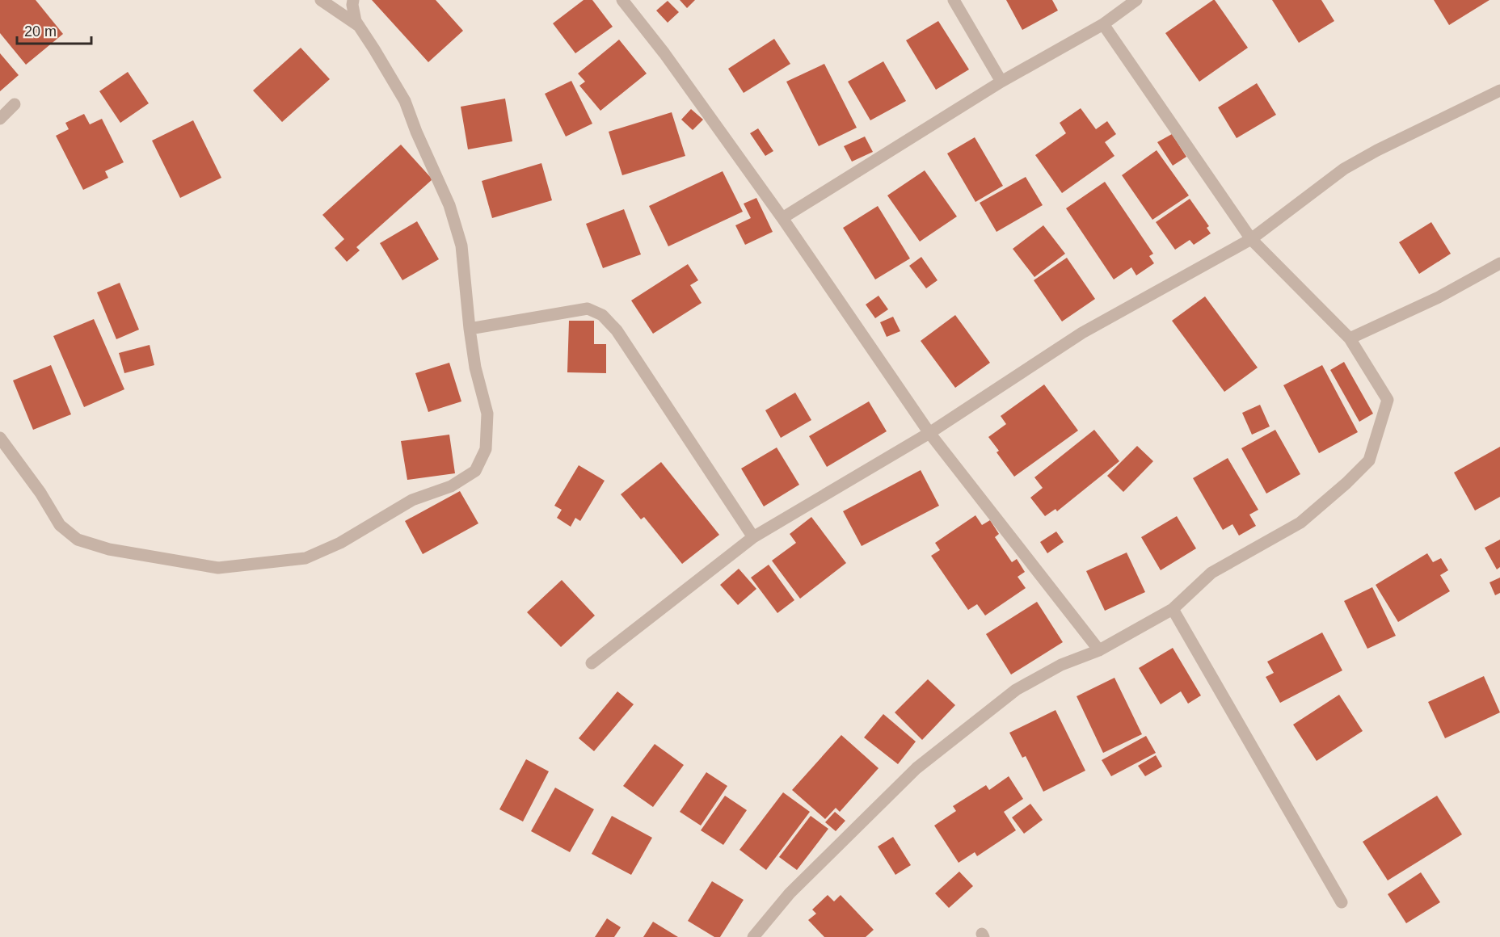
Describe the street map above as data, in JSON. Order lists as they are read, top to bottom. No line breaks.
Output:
{"scale_bar":"20 m"}
